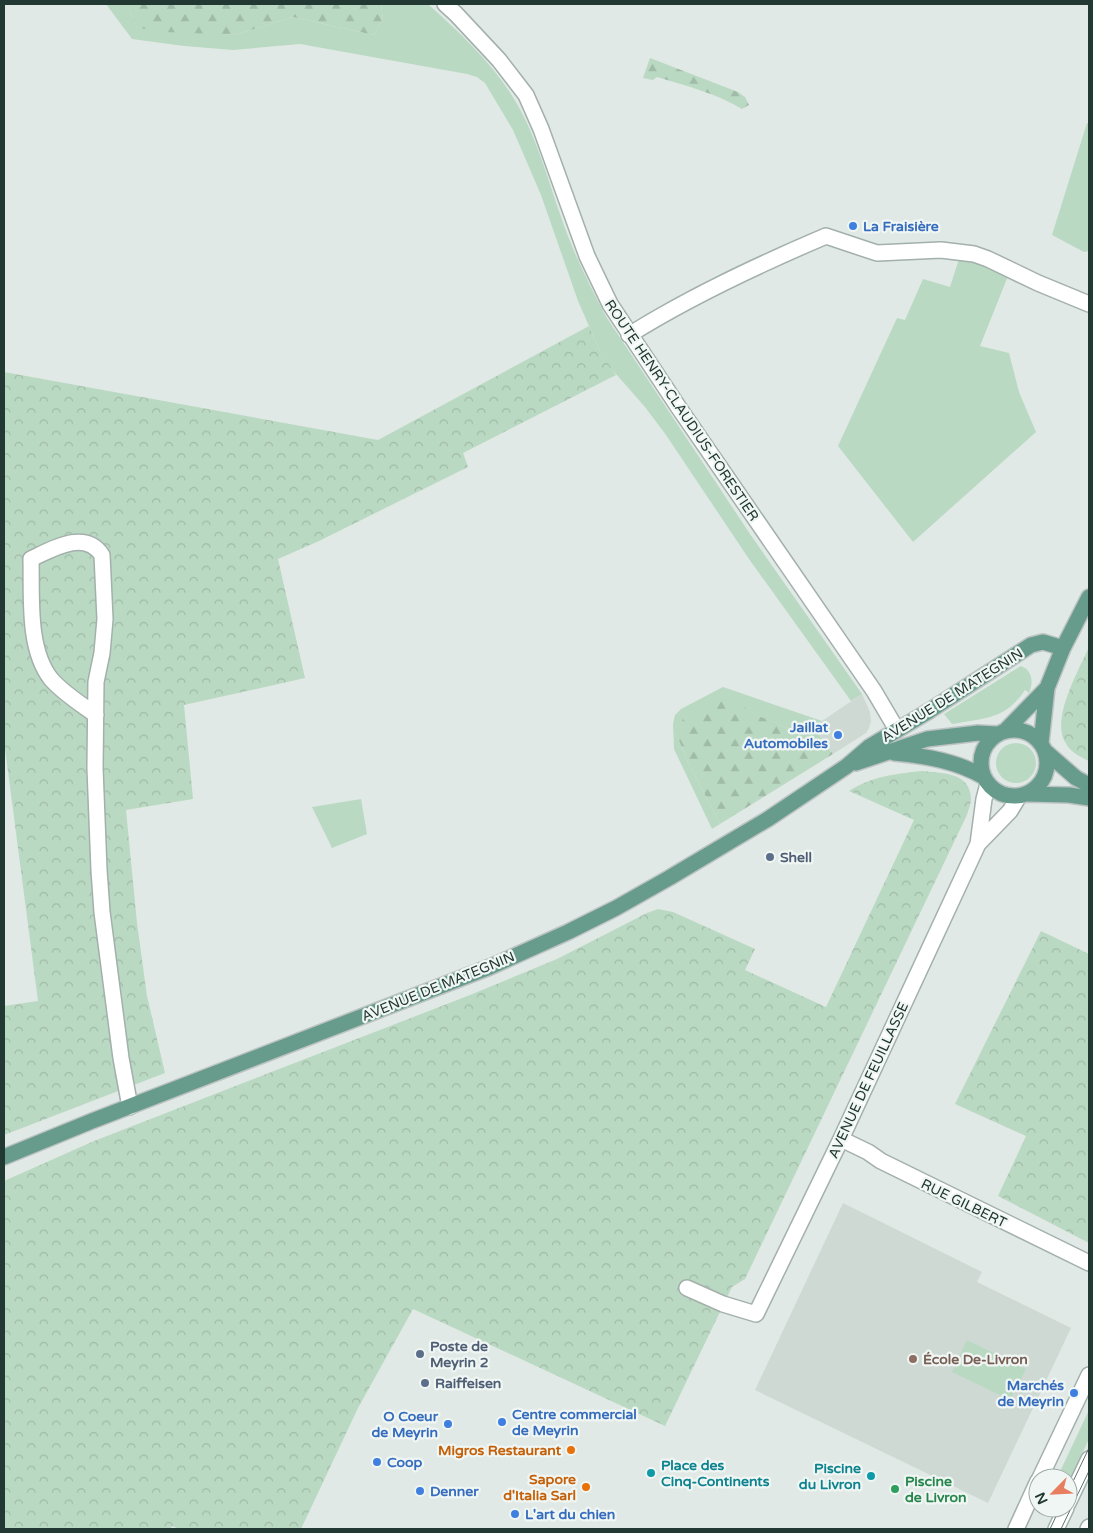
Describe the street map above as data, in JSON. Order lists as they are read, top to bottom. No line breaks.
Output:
{"streets":{"main road":["AVENUE DE MATEGNIN"],"street":["ROUTE HENRY-CLAUDIUS-FORESTIER","AVENUE DE FEUILLASSE","RUE GILBERT"]},"crossings":[["ROUTE HENRY-CLAUDIUS-FORESTIER","AVENUE DE MATEGNIN"],["AVENUE DE MATEGNIN","AVENUE DE FEUILLASSE"],["AVENUE DE FEUILLASSE","RUE GILBERT"]],"places":["La Fraisière","Jaillat Automobiles","Shell","Poste de Meyrin 2","École De-Livron","Raiffeisen","Marchés de Meyrin","Centre commercial de Meyrin","O Coeur de Meyrin","Migros Restaurant","Coop","Place des Cinq-Continents","Piscine du Livron","Sapore d'Italia Sarl","Piscine de Livron","Denner","L'art du chien"],"north":"bottom left"}
